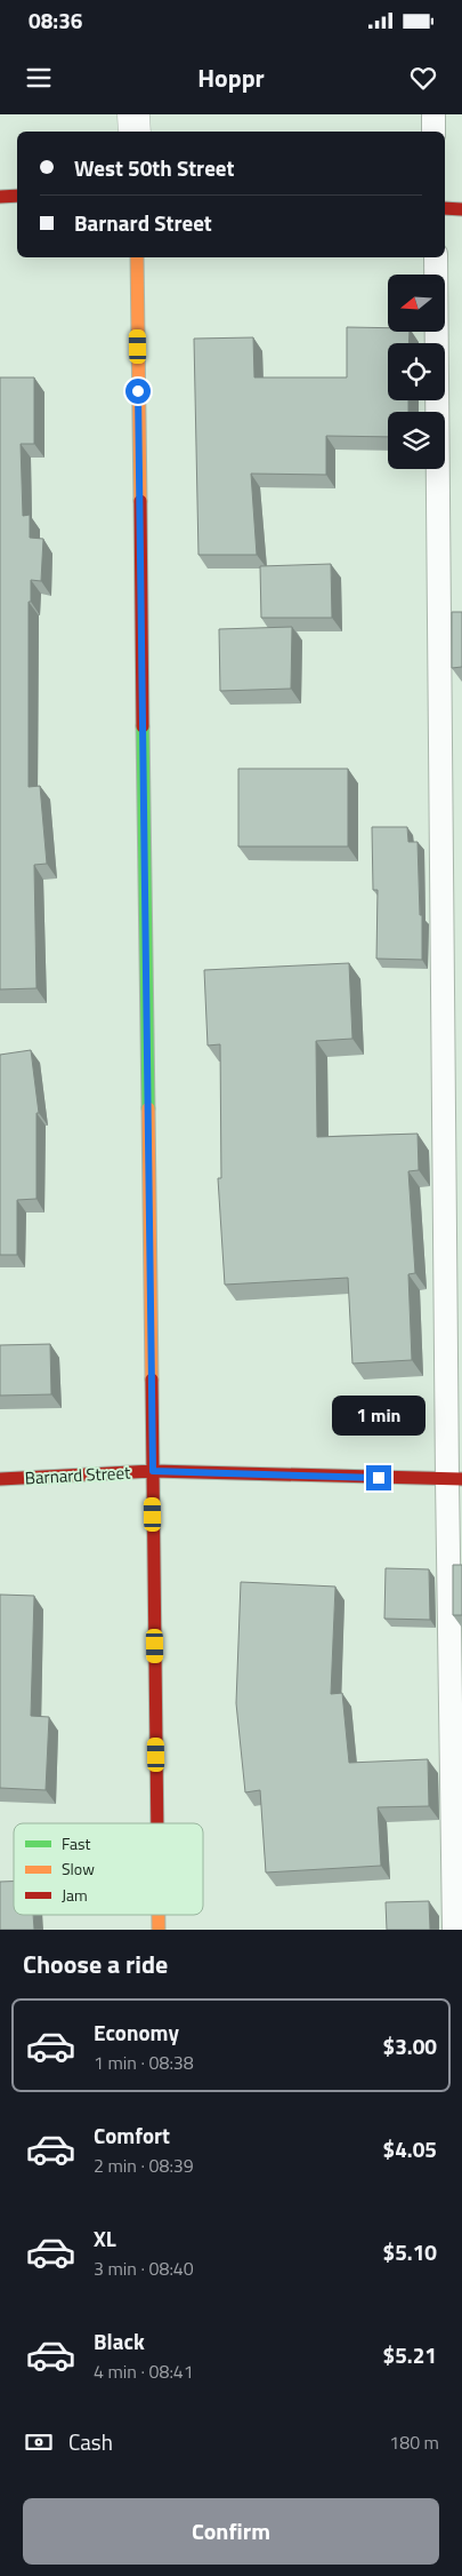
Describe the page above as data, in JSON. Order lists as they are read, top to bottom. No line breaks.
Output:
{"streets":{"street":["Barnard Street"]},"legend":["Fast","Slow","Jam"],"north":"left","page":{"status":"08:36","header":"Hoppr","banner":["West 50th Street","Barnard Street"],"bubble":"1 min","heading":"Choose a ride","list":[{"name":"Economy","note":"1 min · 08:38","value":"$3.00"},{"name":"Comfort","note":"2 min · 08:39","value":"$4.05"},{"name":"XL","note":"3 min · 08:40","value":"$5.10"},{"name":"Black","note":"4 min · 08:41","value":"$5.21"}],"pay":["Cash","180 m"],"buttons":"Confirm"}}
